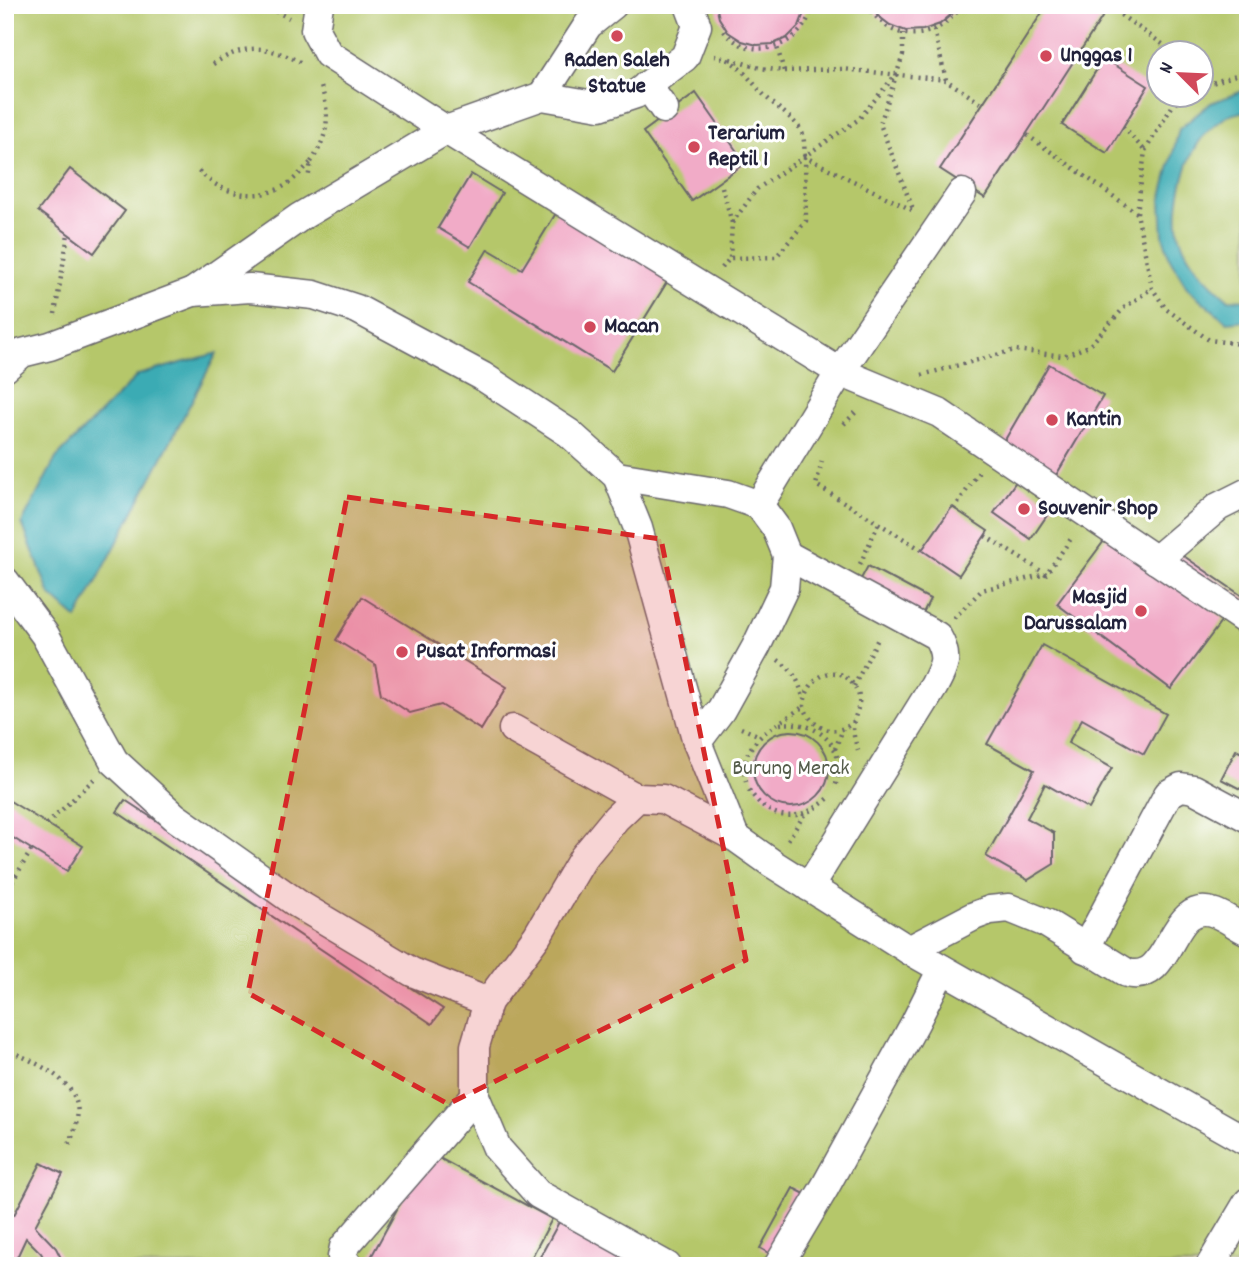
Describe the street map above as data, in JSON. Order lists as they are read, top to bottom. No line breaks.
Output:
{"parks":["Burung Merak"],"places":["Raden Saleh Statue","Unggas 1","Terarium Reptil 1","Macan","Kantin","Souvenir Shop","Masjid Darussalam","Pusat Informasi"],"north":"top left"}
